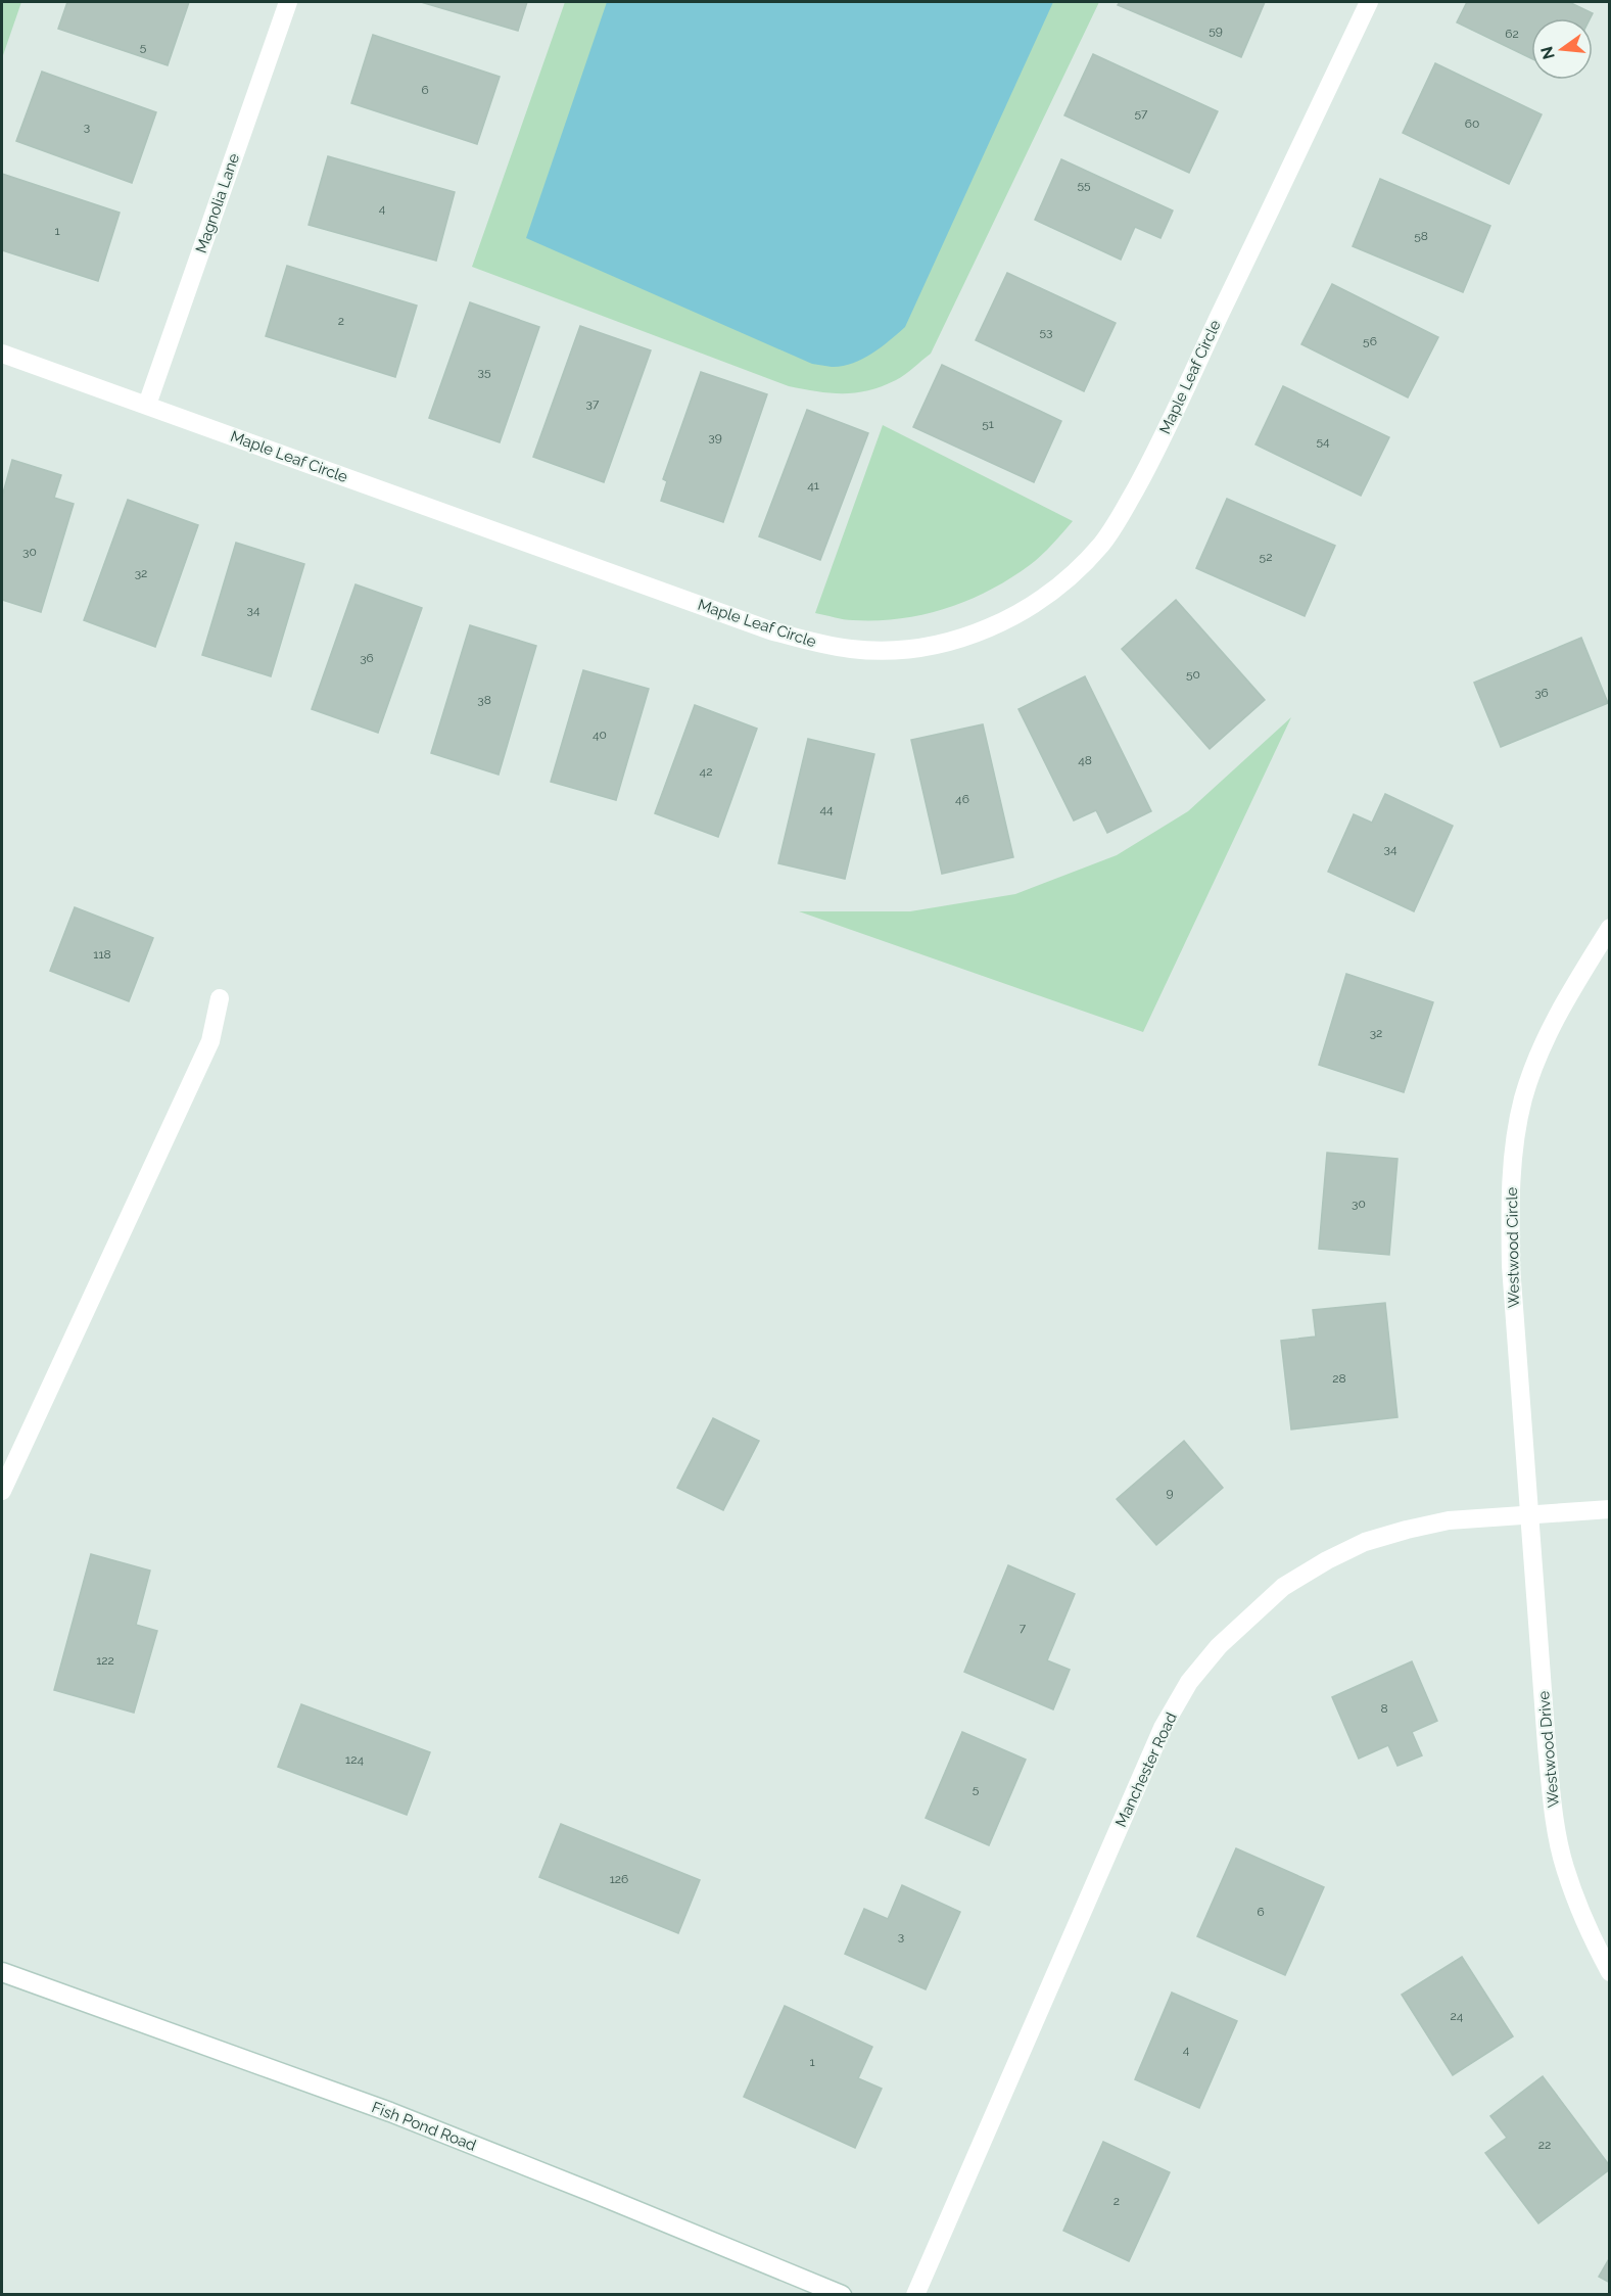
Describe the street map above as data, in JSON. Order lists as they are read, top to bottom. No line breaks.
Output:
{"streets":{"street":["Magnolia Lane","Maple Leaf Circle","Westwood Circle","Westwood Drive","Manchester Road","Fish Pond Road"]},"crossings":[["Magnolia Lane","Maple Leaf Circle"],["Westwood Circle","Westwood Drive"],["Westwood Circle","Manchester Road"],["Westwood Drive","Manchester Road"]],"house_numbers":["59","62","5","6","57","60","3","55","4","1","58","2","53","56","35","37","51","39","54","41","30","52","32","34","36","50","36","38","40","48","42","46","44","34","118","32","30","28","9","7","122","8","124","5","126","6","3","24","4","1","22","2"],"north":"left"}
